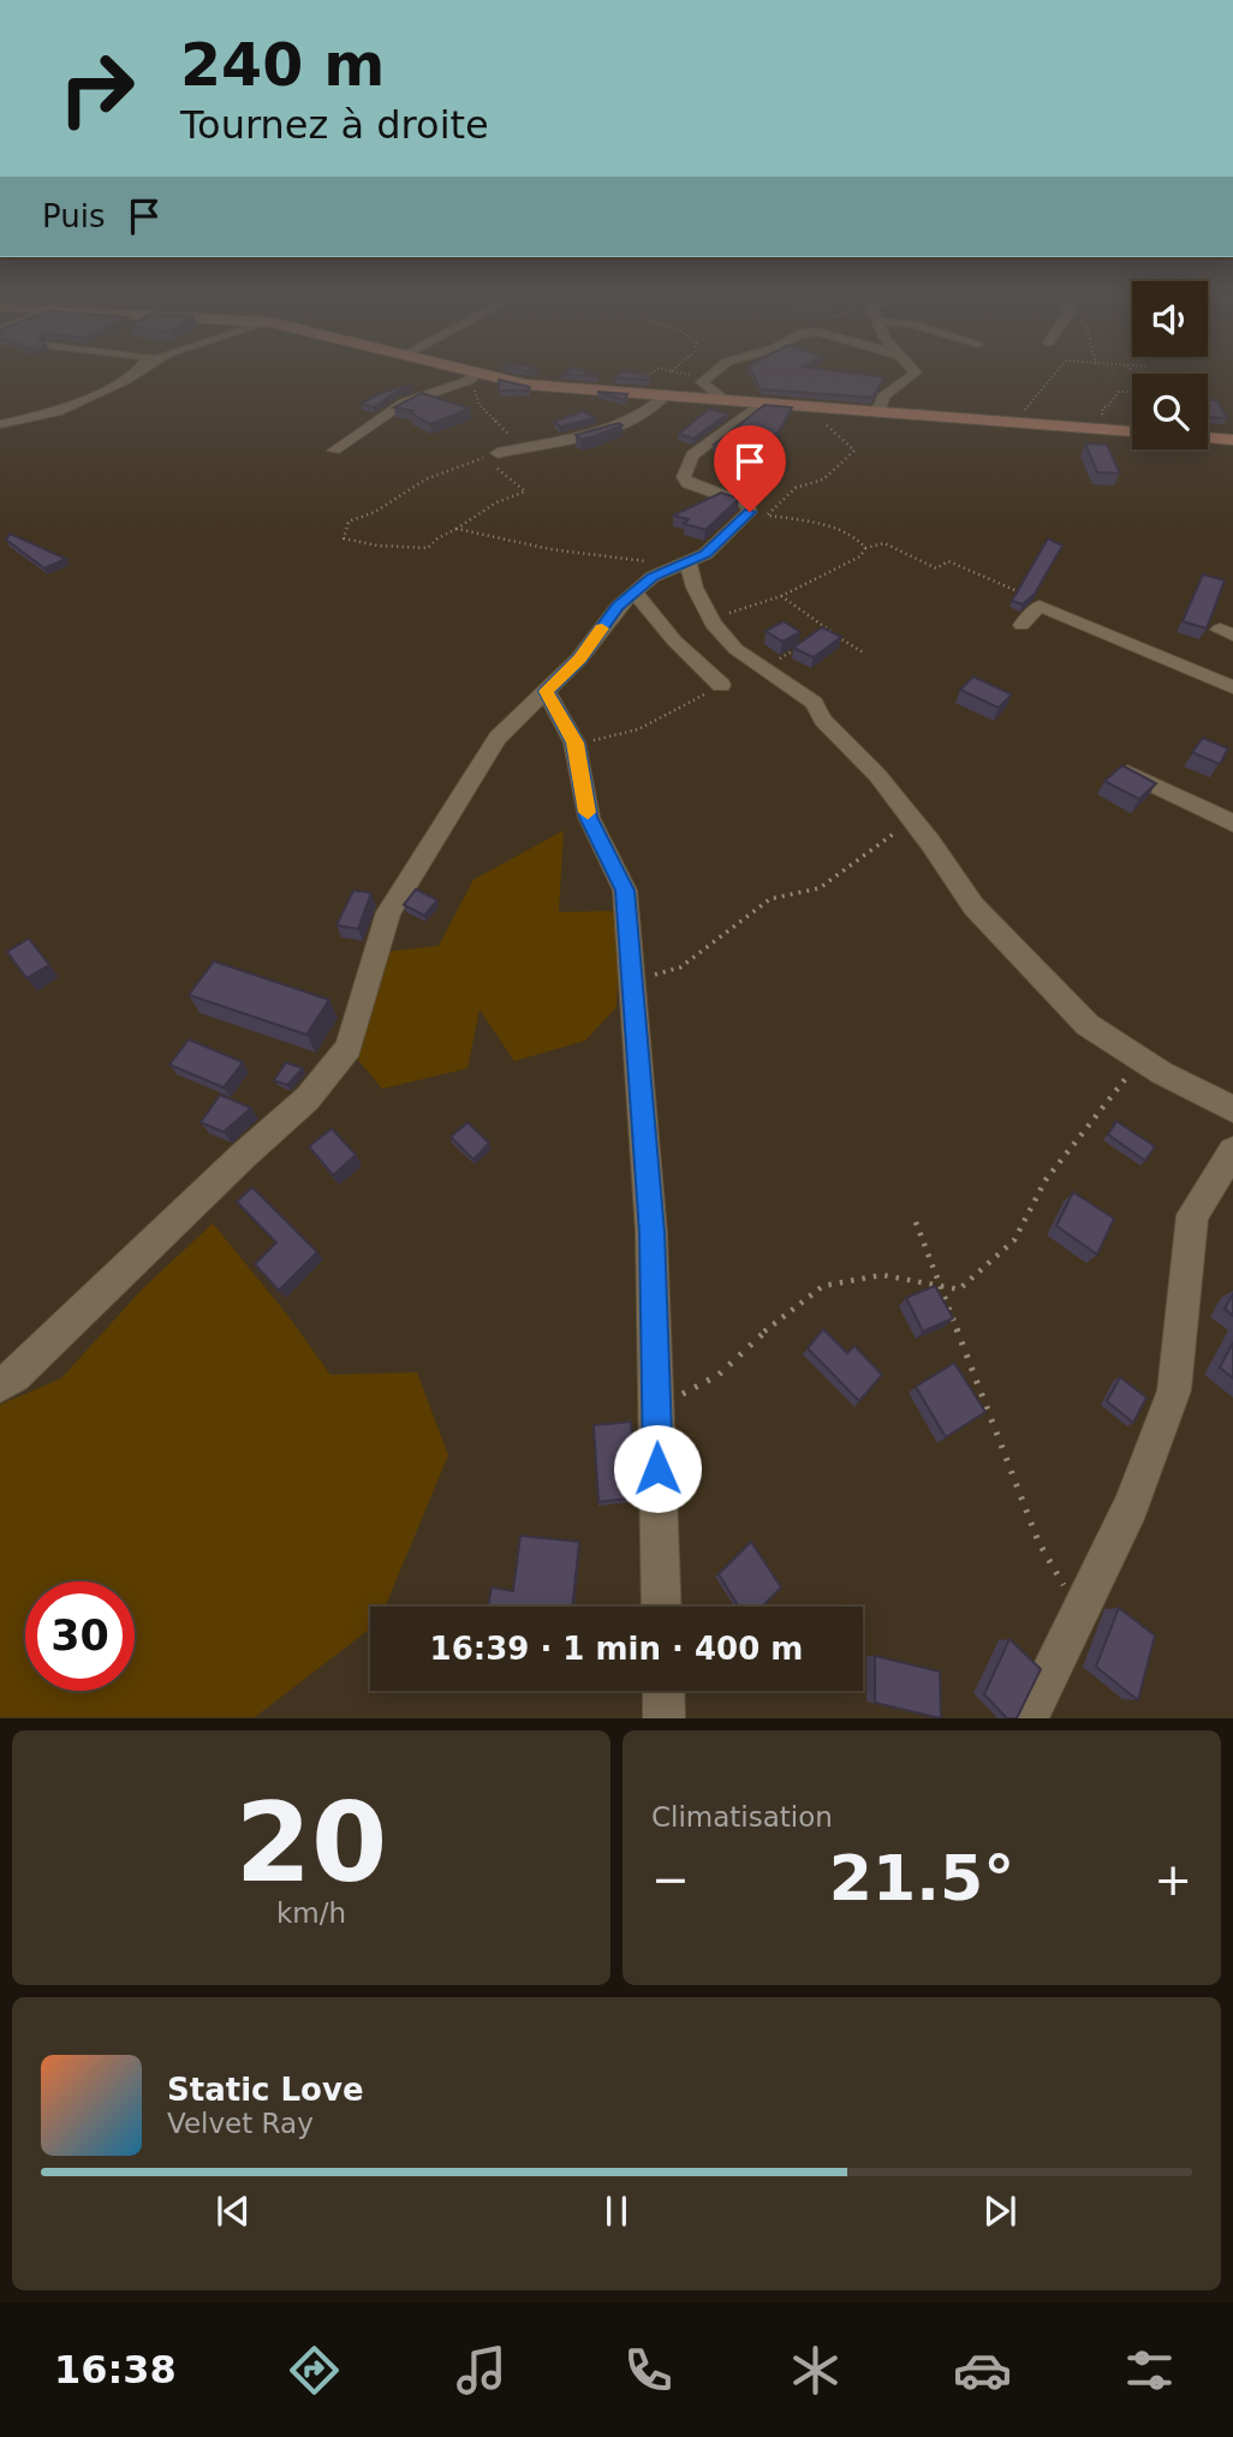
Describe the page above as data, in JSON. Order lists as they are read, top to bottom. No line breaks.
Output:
{"page":{"turn":["240 m","Tournez à droite"],"then":"Puis","limit":"30","trip":"16:39 · 1 min · 400 m","tile":[["20","km/h"],"Climatisation"],"heat":["−","21.5°","+"],"song":["Static Love","Velvet Ray"],"tabs":"16:38"}}
